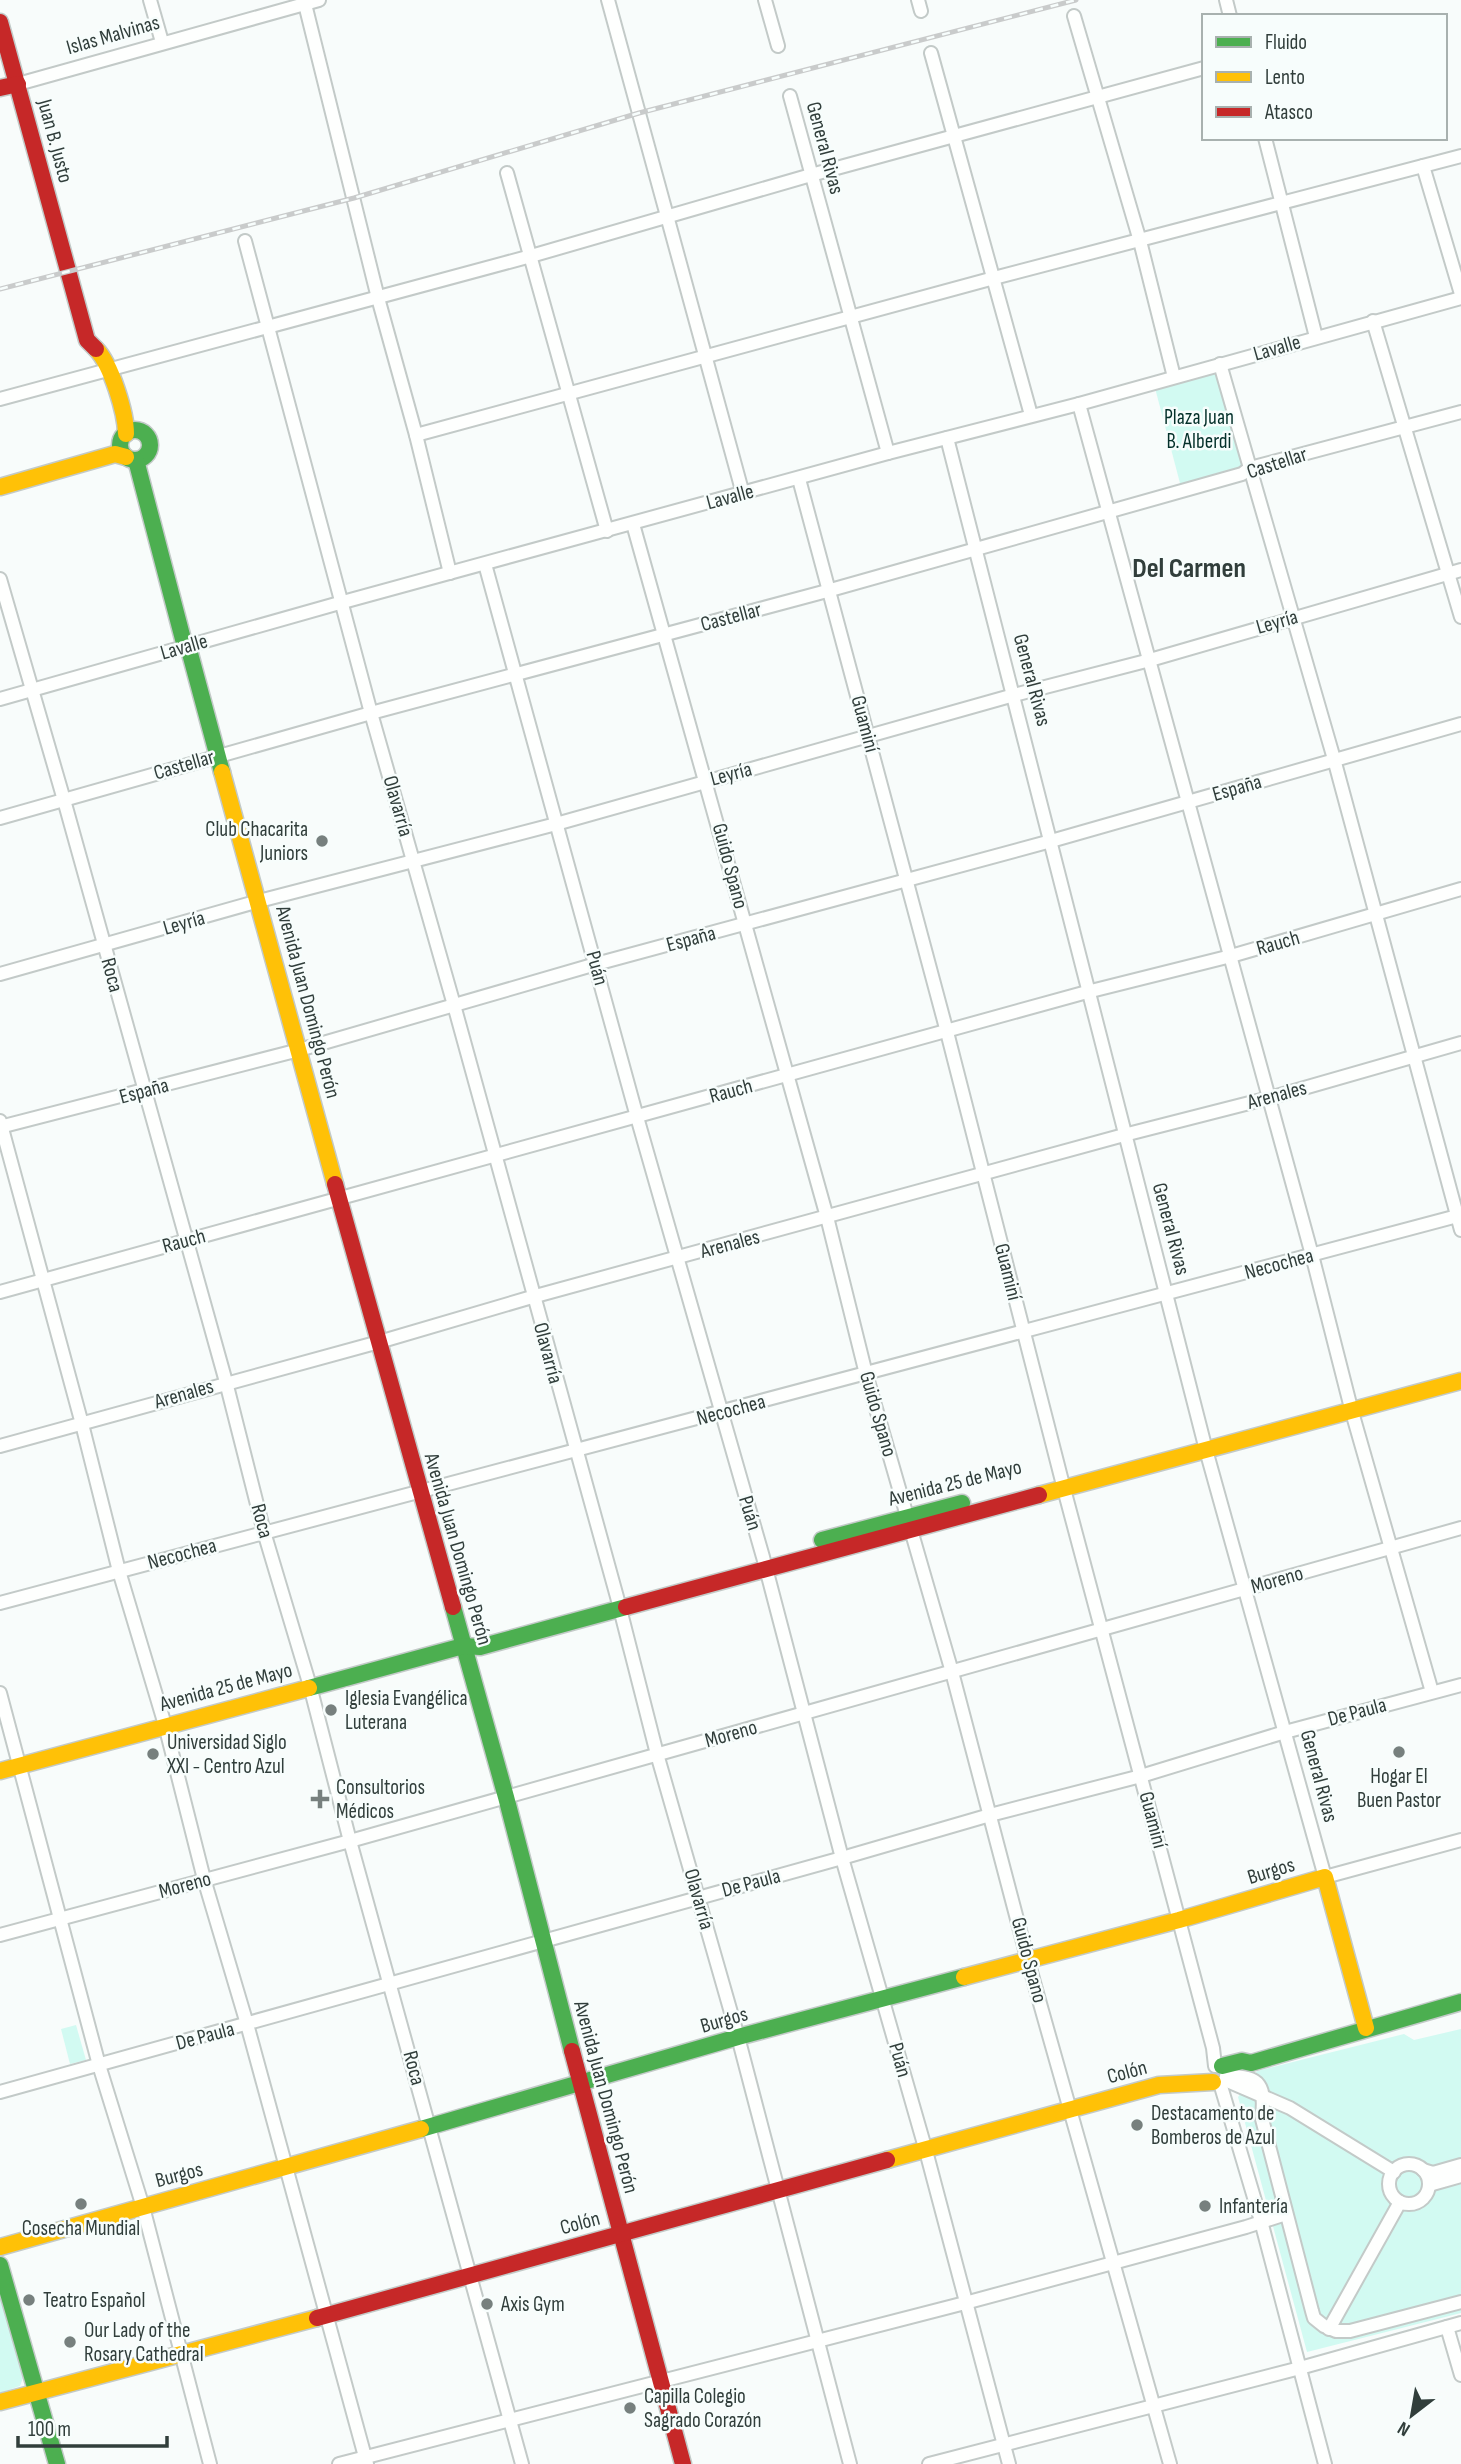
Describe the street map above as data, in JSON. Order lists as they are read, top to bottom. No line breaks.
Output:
{"streets":{"main road":["Islas Malvinas","Juan B. Justo","General Rivas","Avenida Juan Domingo Perón","Avenida 25 de Mayo","Burgos","Colón"],"street":["Lavalle","Castellar","Leyría","Guaminí","España","Olavarría","Guido Spano","Rauch","Puán","Roca","Arenales","Necochea","Moreno","De Paula"]},"crossings":[["Islas Malvinas","Juan B. Justo"],["Juan B. Justo","Avenida Juan Domingo Perón"],["General Rivas","Lavalle"],["General Rivas","Castellar"],["General Rivas","Leyría"],["General Rivas","España"],["General Rivas","Rauch"],["General Rivas","Arenales"],["General Rivas","Necochea"],["General Rivas","Avenida 25 de Mayo"],["General Rivas","Moreno"],["General Rivas","De Paula"],["General Rivas","Burgos"],["Lavalle","Guaminí"],["Lavalle","Olavarría"],["Lavalle","Guido Spano"],["Lavalle","Puán"],["Lavalle","Roca"],["Lavalle","Avenida Juan Domingo Perón"],["Castellar","Guaminí"],["Castellar","Olavarría"],["Castellar","Guido Spano"],["Castellar","Puán"],["Castellar","Roca"],["Castellar","Avenida Juan Domingo Perón"],["Leyría","Guaminí"],["Leyría","Olavarría"],["Leyría","Guido Spano"],["Leyría","Puán"],["Leyría","Roca"],["Leyría","Avenida Juan Domingo Perón"],["Guaminí","España"],["Guaminí","Rauch"],["Guaminí","Arenales"],["Guaminí","Necochea"],["Guaminí","Avenida 25 de Mayo"],["Guaminí","Moreno"],["Guaminí","De Paula"],["Guaminí","Burgos"],["Guaminí","Colón"],["España","Olavarría"],["España","Guido Spano"],["España","Puán"],["España","Roca"],["España","Avenida Juan Domingo Perón"],["Olavarría","Rauch"],["Olavarría","Arenales"],["Olavarría","Necochea"],["Olavarría","Avenida 25 de Mayo"],["Olavarría","Moreno"],["Olavarría","De Paula"],["Olavarría","Burgos"],["Olavarría","Colón"],["Guido Spano","Rauch"],["Guido Spano","Arenales"],["Guido Spano","Necochea"],["Guido Spano","Avenida 25 de Mayo"],["Guido Spano","Moreno"],["Guido Spano","De Paula"],["Guido Spano","Burgos"],["Guido Spano","Colón"],["Rauch","Puán"],["Rauch","Roca"],["Rauch","Avenida Juan Domingo Perón"],["Puán","Arenales"],["Puán","Necochea"],["Puán","Avenida 25 de Mayo"],["Puán","Moreno"],["Puán","De Paula"],["Puán","Burgos"],["Puán","Colón"],["Roca","Arenales"],["Roca","Necochea"],["Roca","Avenida 25 de Mayo"],["Roca","Moreno"],["Roca","De Paula"],["Roca","Burgos"],["Roca","Colón"],["Avenida Juan Domingo Perón","Arenales"],["Avenida Juan Domingo Perón","Necochea"],["Avenida Juan Domingo Perón","Avenida 25 de Mayo"],["Avenida Juan Domingo Perón","Moreno"],["Avenida Juan Domingo Perón","De Paula"],["Avenida Juan Domingo Perón","Burgos"],["Avenida Juan Domingo Perón","Colón"]],"districts":["Del Carmen"],"parks":["Plaza Juan B. Alberdi"],"places":{"other":["Club Chacarita Juniors","Iglesia Evangélica Luterana","Hogar El Buen Pastor","Universidad Siglo XXI - Centro Azul","Destacamento de Bomberos de Azul","Cosecha Mundial","Infantería","Teatro Español","Axis Gym","Our Lady of the Rosary Cathedral","Capilla Colegio Sagrado Corazón"],"health":["Consultorios Médicos"]},"legend":["Fluido","Lento","Atasco"],"scale_bar":"100 m","north":"bottom left"}
